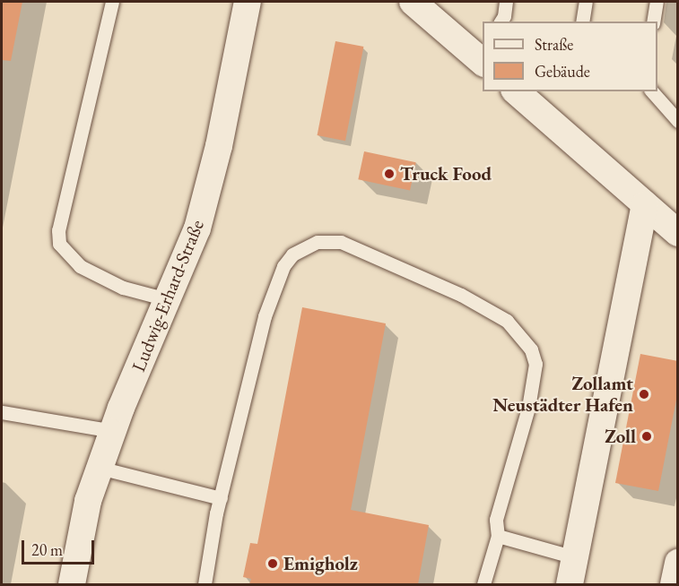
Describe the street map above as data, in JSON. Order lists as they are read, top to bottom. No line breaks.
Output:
{"streets":{"street":["Ludwig-Erhard-Straße"]},"places":["Truck Food","Zollamt Neustädter Hafen","Zoll","Emigholz"],"legend":["Straße","Gebäude"],"scale_bar":"20 m"}
